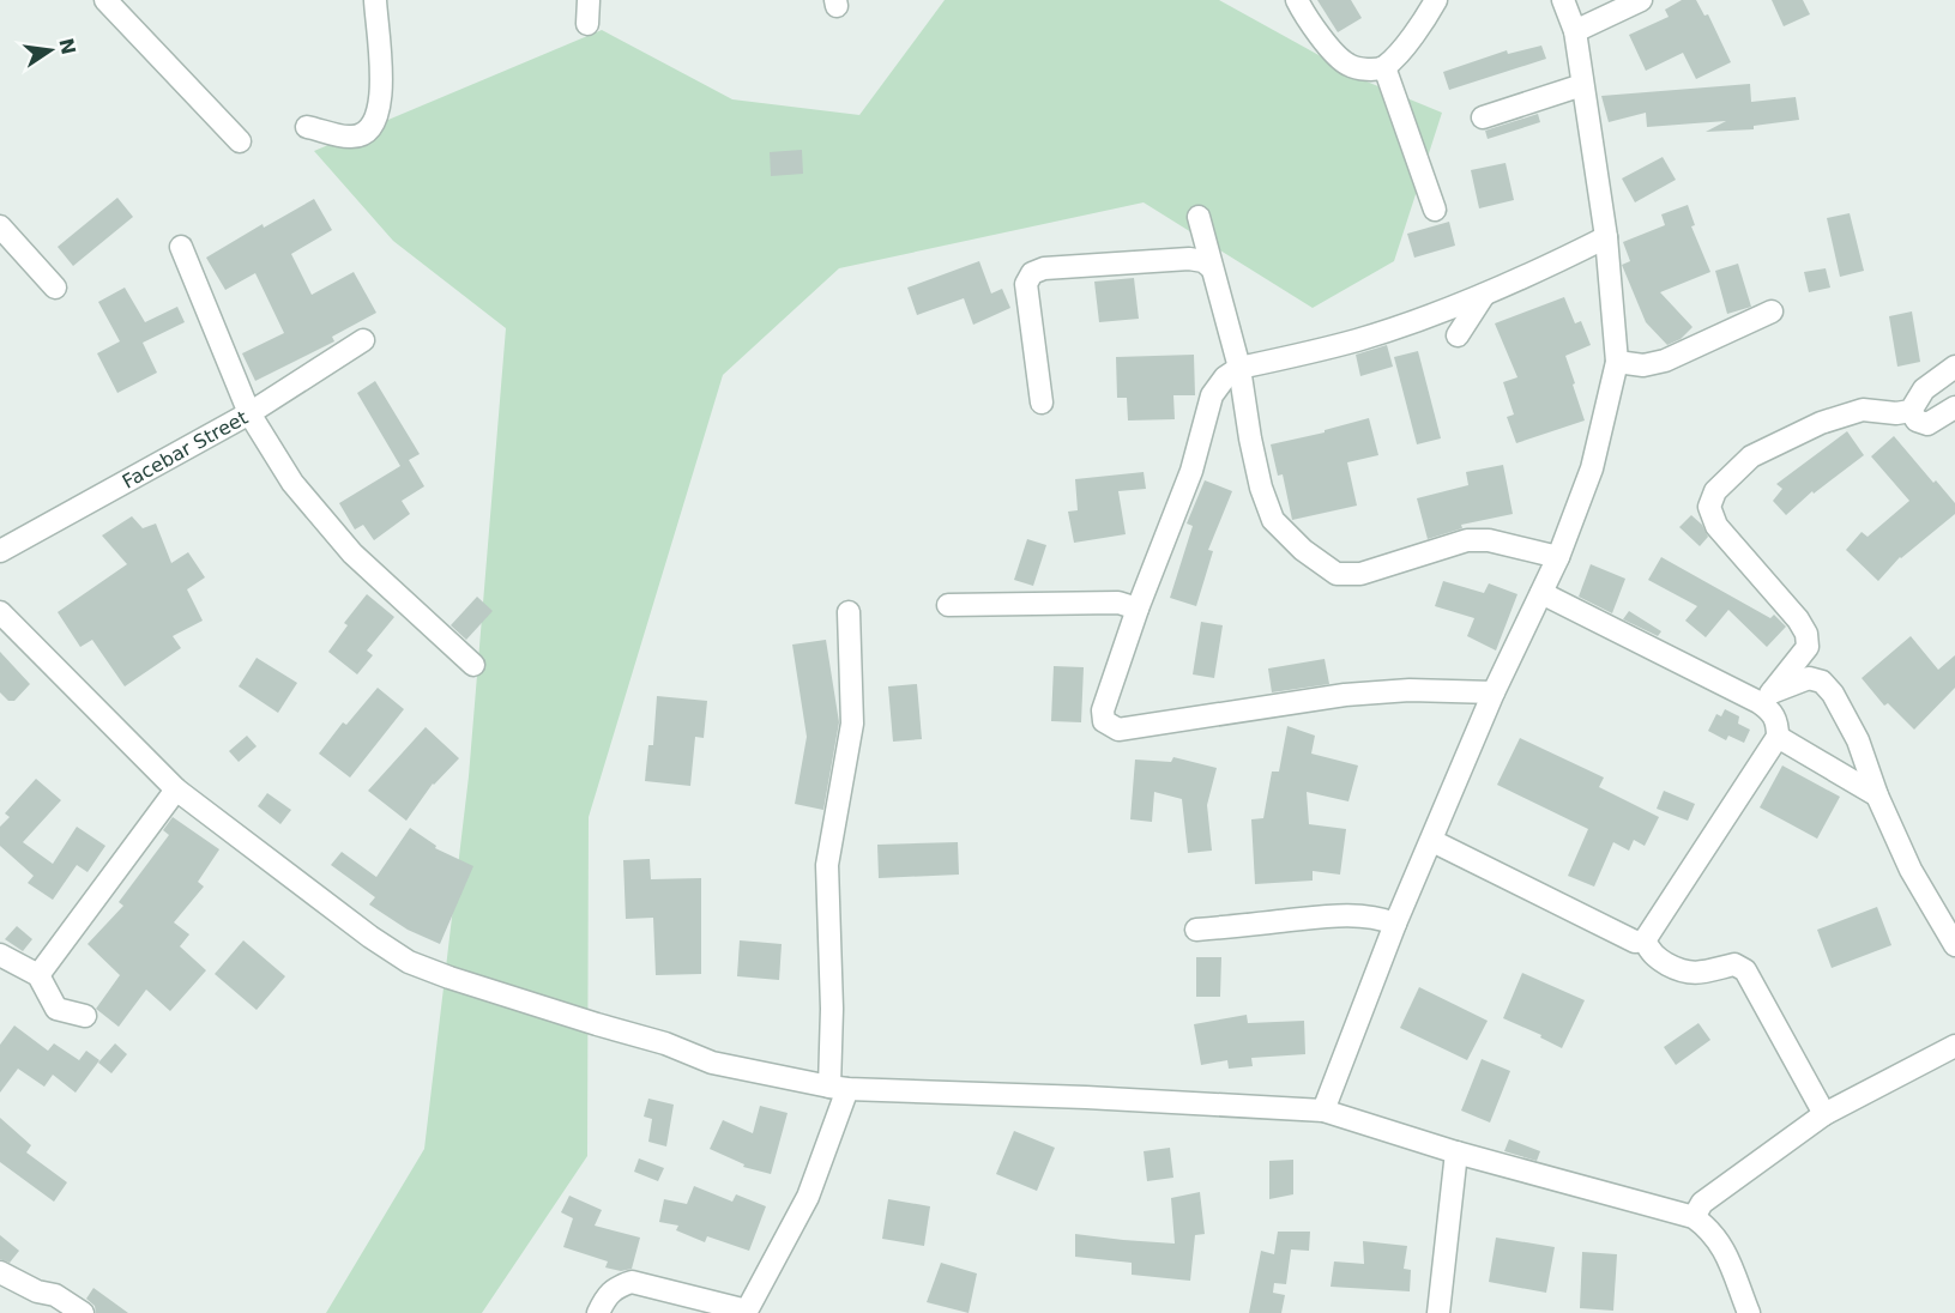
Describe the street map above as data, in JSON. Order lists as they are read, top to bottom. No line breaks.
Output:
{"streets":{"street":["Facebar Street"]},"north":"right"}
